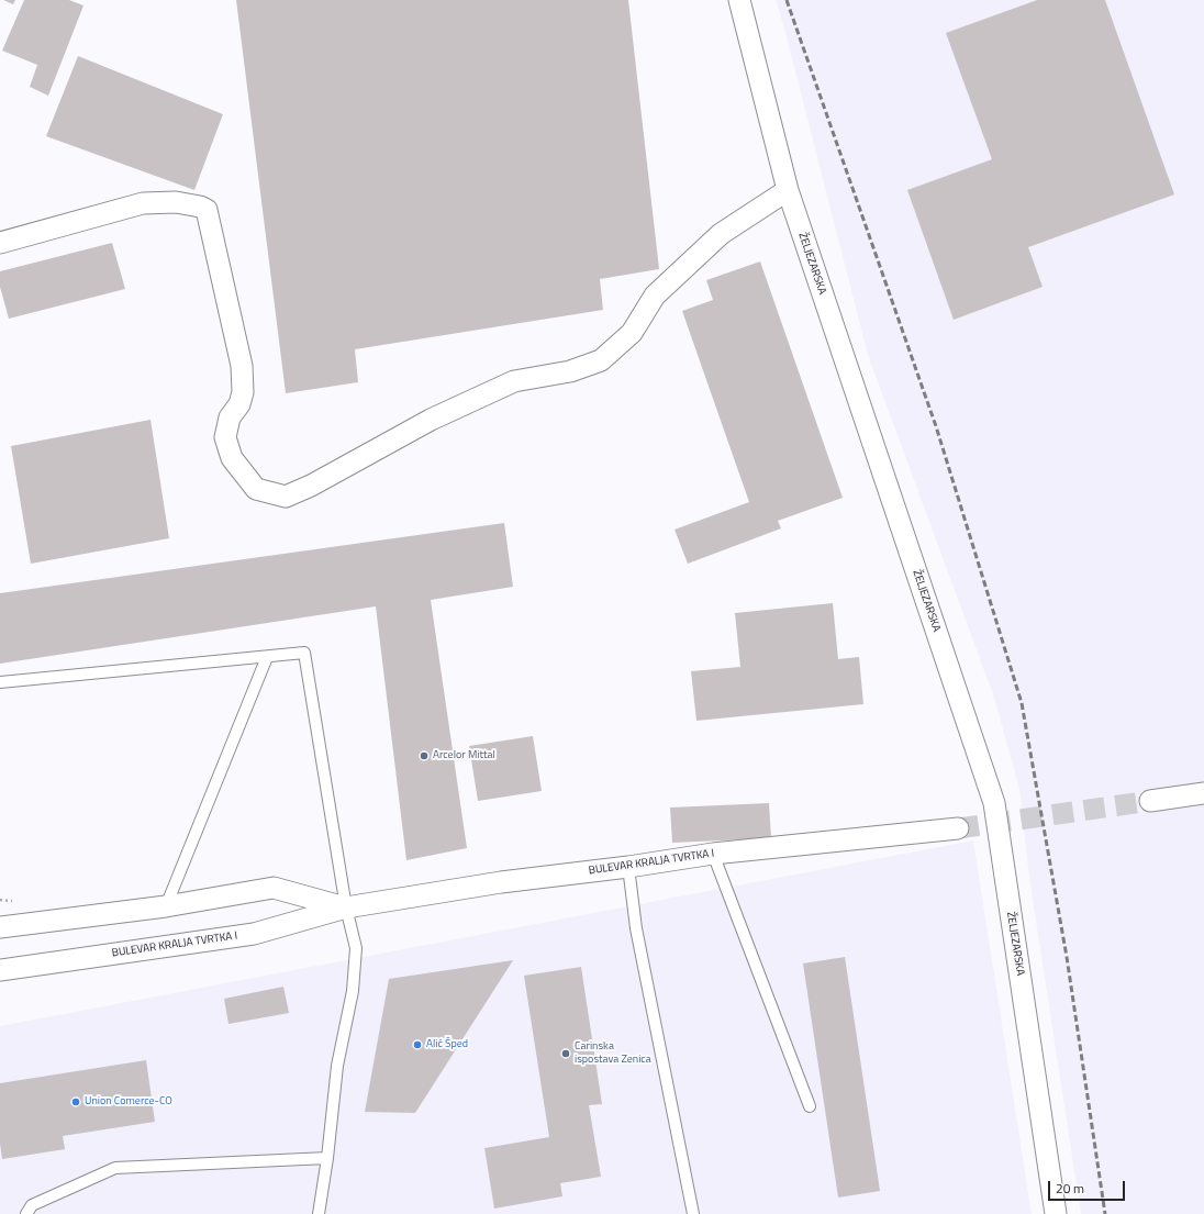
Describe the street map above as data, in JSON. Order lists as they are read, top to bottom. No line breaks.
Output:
{"streets":{"street":["ŽELJEZARSKA","BULEVAR KRALJA TVRTKA I"]},"places":["Arcelor Mittal","Alić Šped","Carinska ispostava Zenica","Union Comerce-CO"],"scale_bar":"20 m"}
